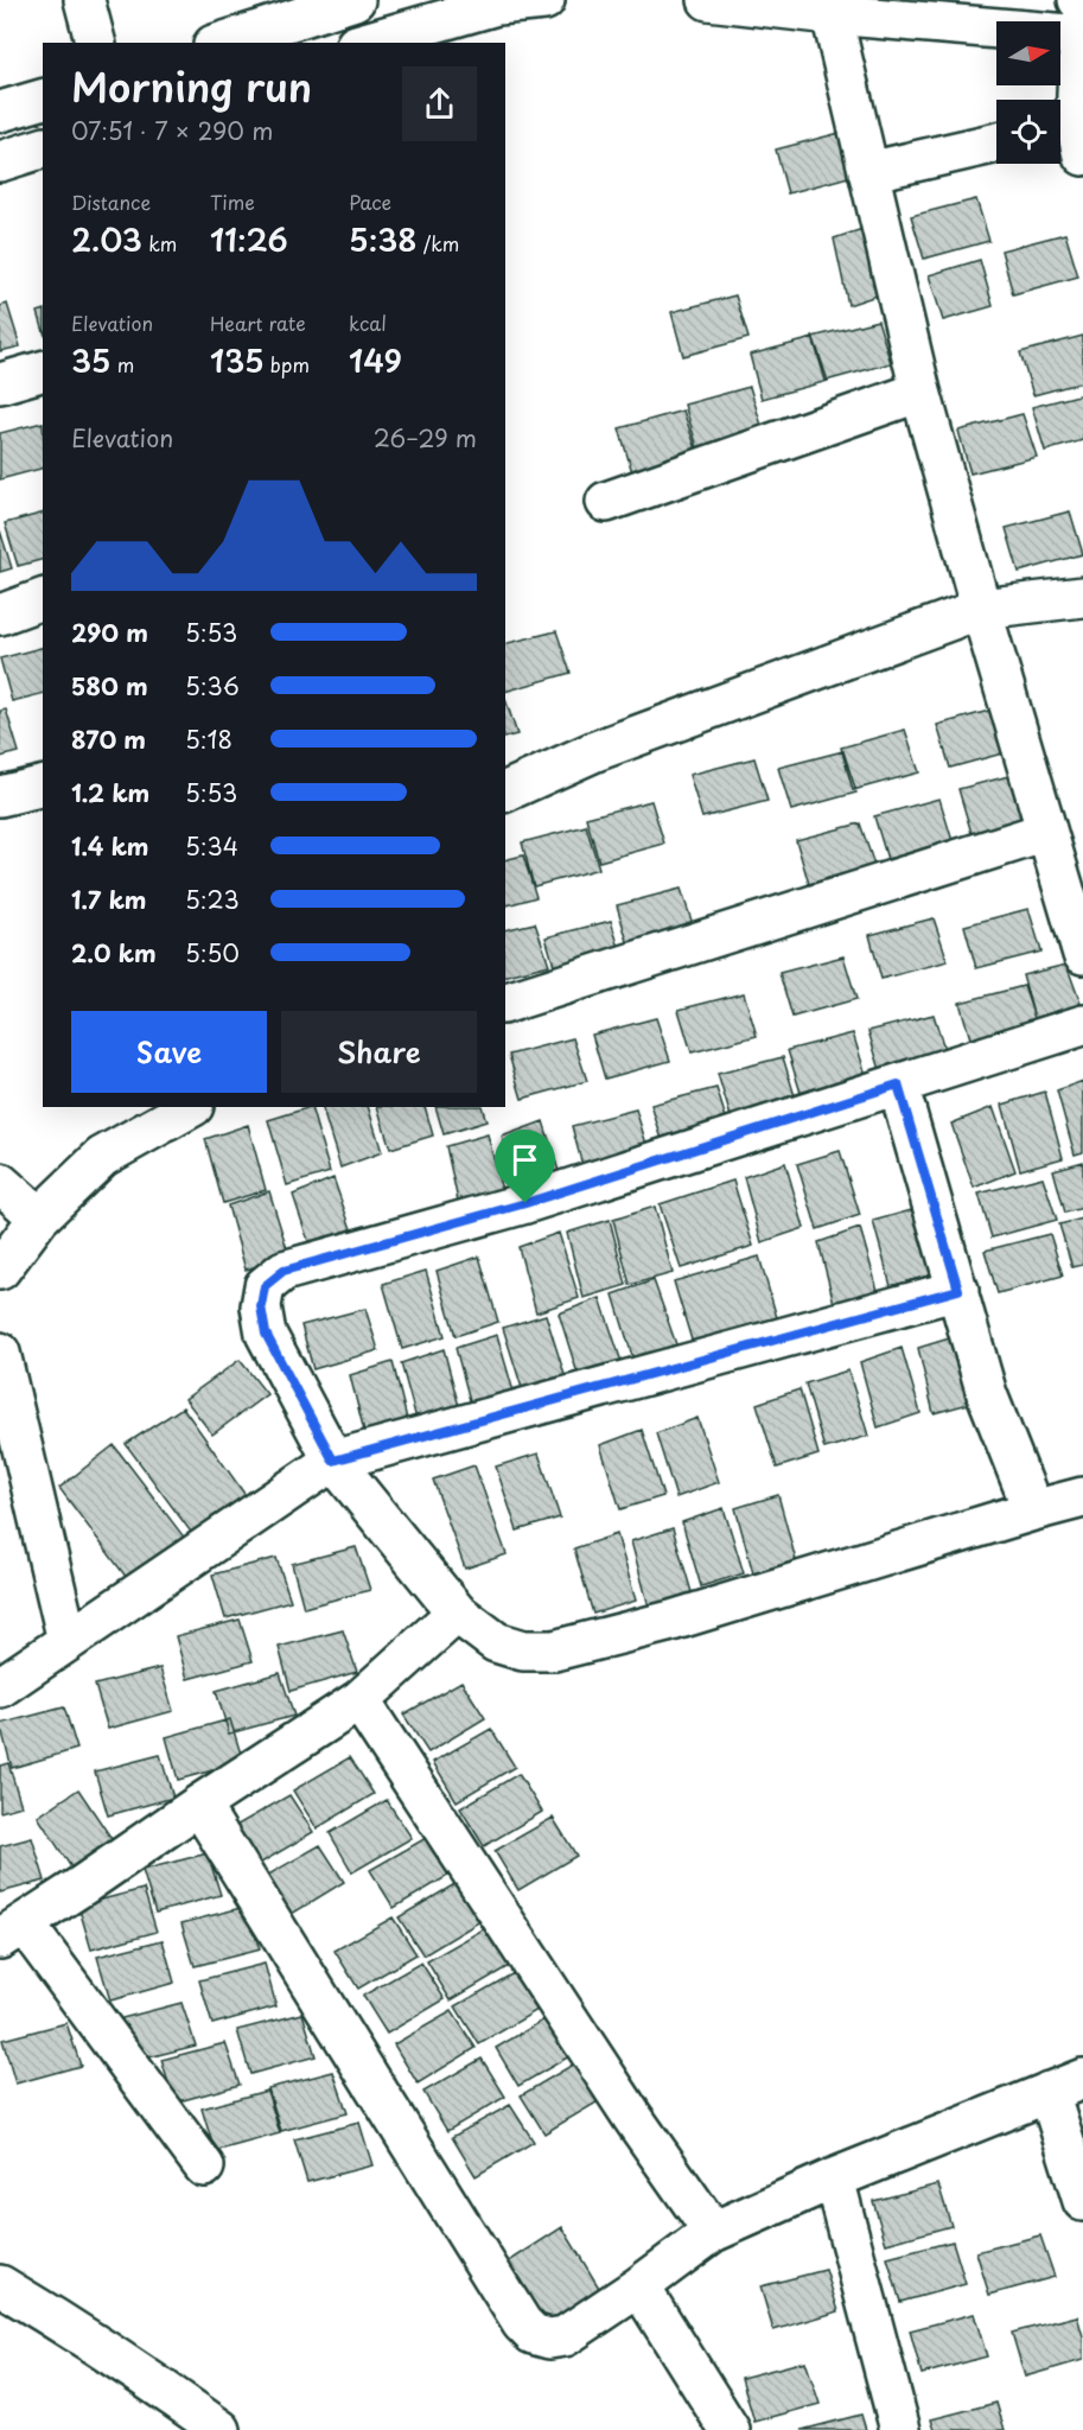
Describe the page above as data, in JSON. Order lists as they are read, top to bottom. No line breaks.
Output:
{"north":"right","page":{"heading":["Morning run","07:51 · 7 × 290 m"],"stats":[["Distance","2.03 km"],["Time","11:26"],["Pace","5:38 /km"],["Elevation","35 m"],["Heart rate","135 bpm"],["kcal","149"]],"chart":["Elevation","26–29 m"],"list":[{"name":"290 m","note":"5:53"},{"name":"580 m","note":"5:36"},{"name":"870 m","note":"5:18"},{"name":"1.2 km","note":"5:53"},{"name":"1.4 km","note":"5:34"},{"name":"1.7 km","note":"5:23"},{"name":"2.0 km","note":"5:50"}],"buttons":["Save","Share"]}}
